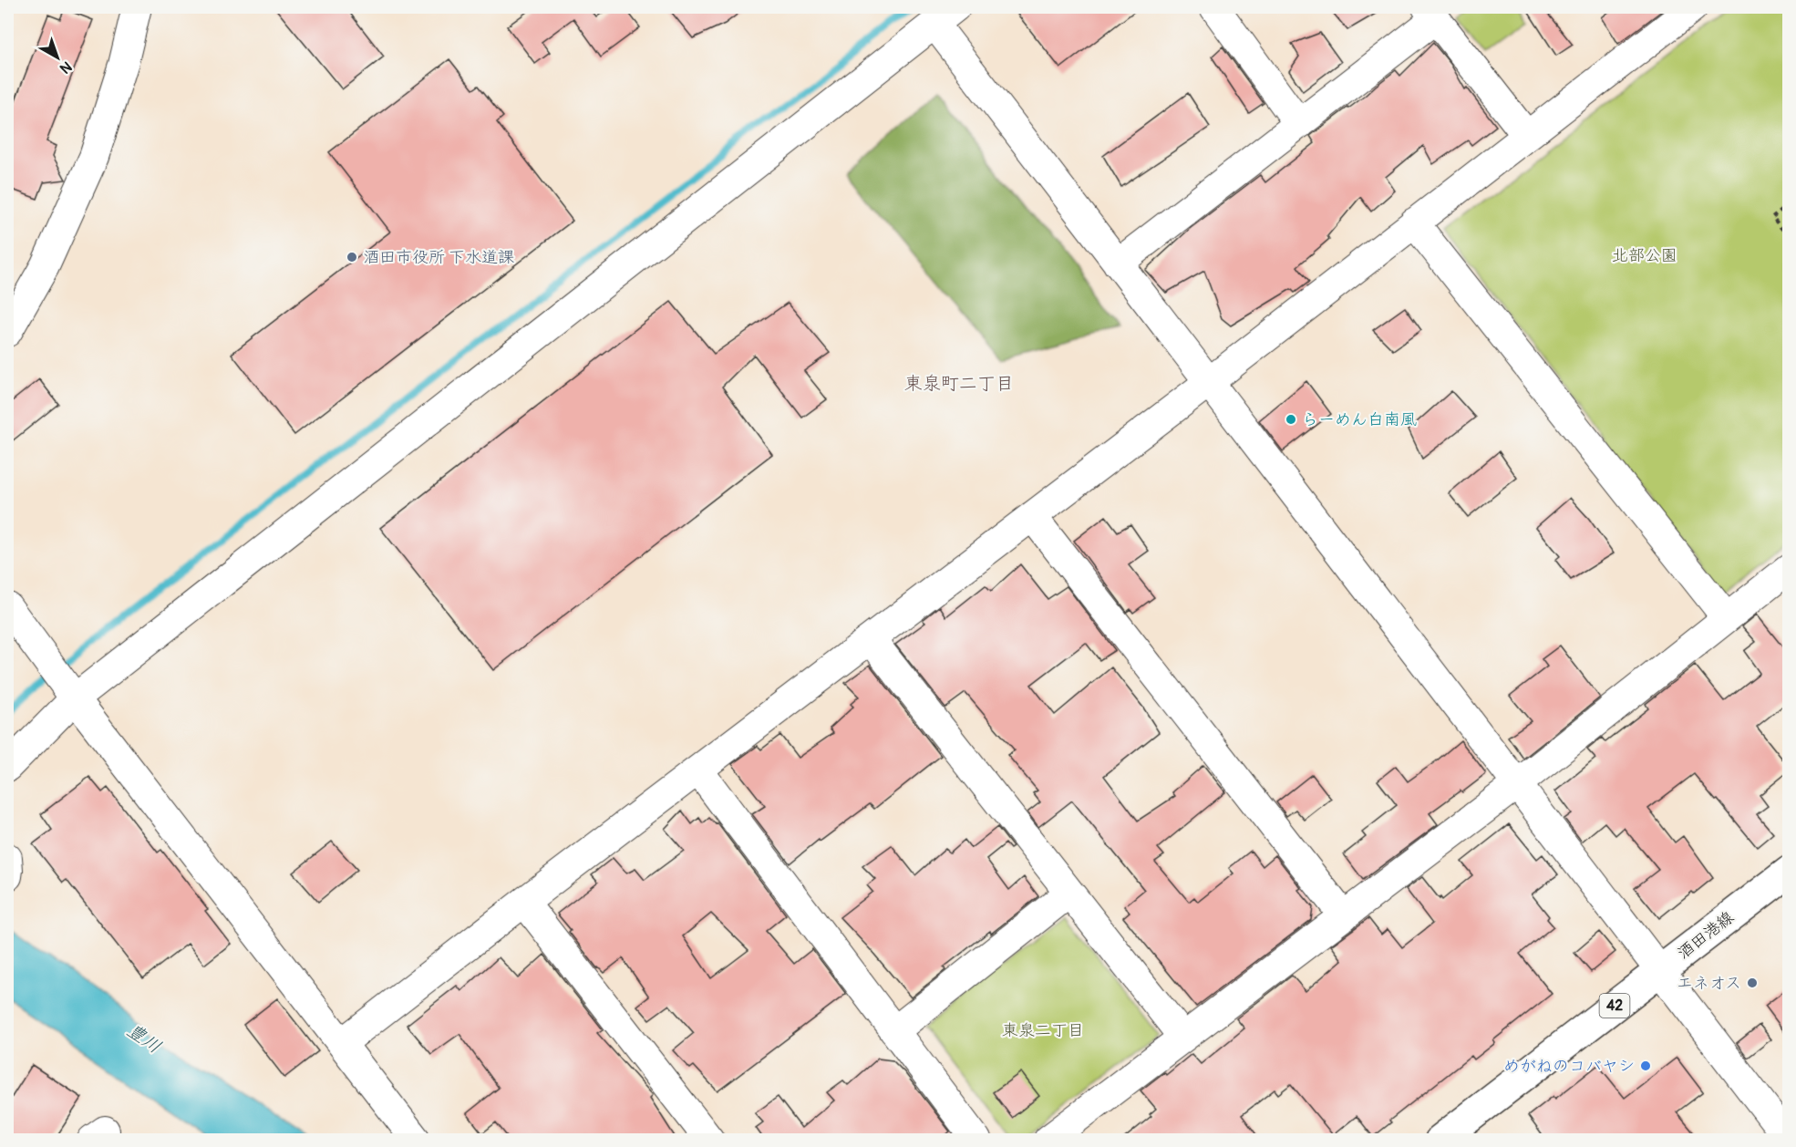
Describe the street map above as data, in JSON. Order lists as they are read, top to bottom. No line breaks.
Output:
{"streets":{"main road":["酒田港線","42"]},"districts":["東泉町二丁目"],"water":["豊川"],"parks":["北部公園","東泉二丁目"],"places":["酒田市役所 下水道課","らーめん白南風","エネオス","めがねのコバヤシ"],"north":"bottom right"}
